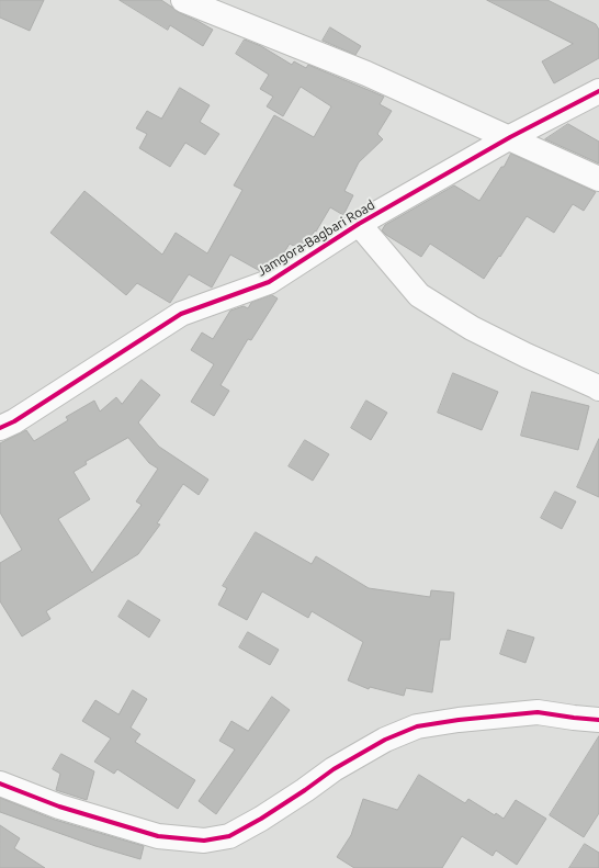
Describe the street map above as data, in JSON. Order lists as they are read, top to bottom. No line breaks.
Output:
{"streets":{"street":["Jamgora-Bagbari Road"]}}
